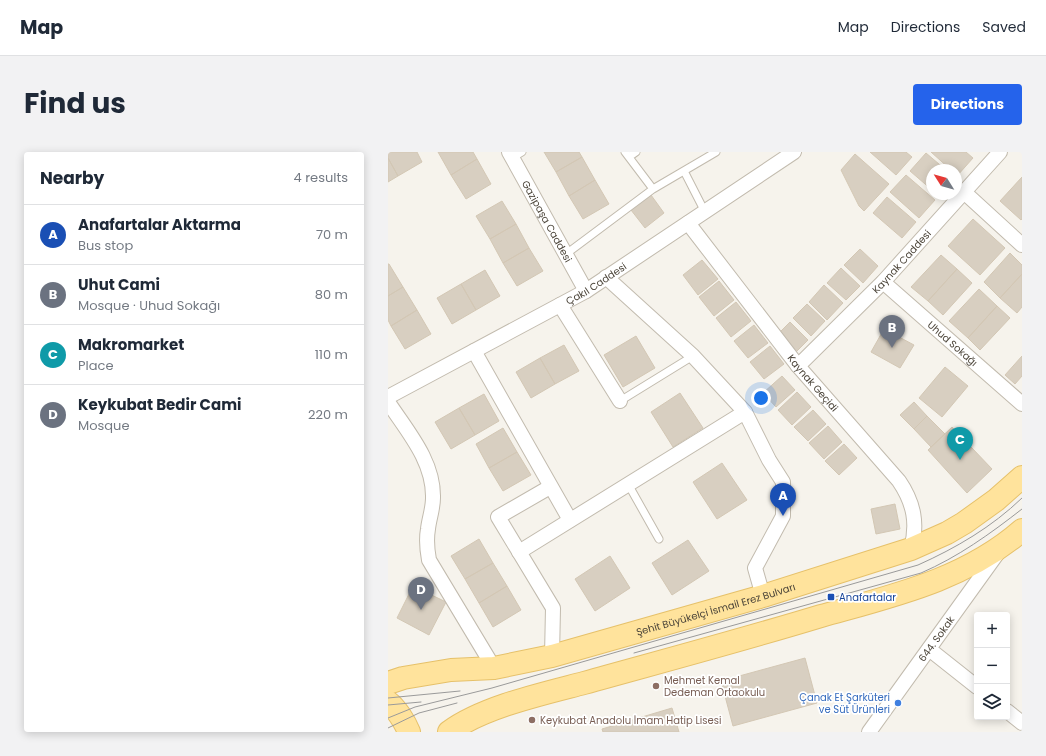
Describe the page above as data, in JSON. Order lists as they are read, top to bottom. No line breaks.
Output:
{"streets":{"main road":["Şehit Büyükelçi İsmail Erez Bulvarı"],"street":["Gazipaşa Caddesi","Kaynak Caddesi","Çakıl Caddesi","Uhud Sokağı","Kaynak Geçidi","644. Sokak"]},"crossings":[["Gazipaşa Caddesi","Çakıl Caddesi"],["Kaynak Caddesi","Uhud Sokağı"],["Kaynak Caddesi","Kaynak Geçidi"],["Çakıl Caddesi","Kaynak Geçidi"],["Kaynak Geçidi","Şehit Büyükelçi İsmail Erez Bulvarı"]],"places":{"transit":["Anafartalar"],"other":["Mehmet Kemal Dedeman Ortaokulu","Çanak Et Şarküteri ve Süt Ürünleri","Keykubat Anadolu İmam Hatip Lisesi"]},"north":"top left","page":{"header":"Map","nav":["Map","Directions","Saved"],"title":"Find us","buttons":"Directions","heading":["Nearby","4 results"],"list":[{"mark":"A","name":"Anafartalar Aktarma","note":"Bus stop","value":"70 m"},{"mark":"B","name":"Uhut Cami","note":"Mosque · Uhud Sokağı","value":"80 m"},{"mark":"C","name":"Makromarket","note":"Place","value":"110 m"},{"mark":"D","name":"Keykubat Bedir Cami","note":"Mosque","value":"220 m"}],"pins":["B","C","A","D"],"map_buttons":["+","−"]}}
